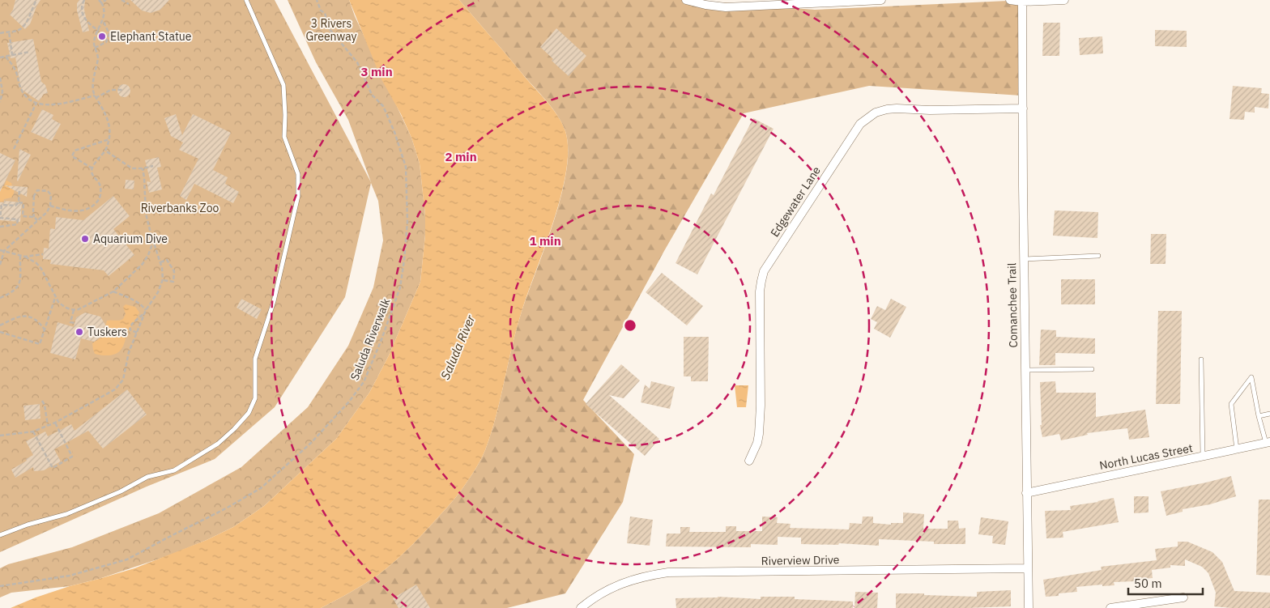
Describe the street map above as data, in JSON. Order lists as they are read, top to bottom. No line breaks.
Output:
{"streets":{"street":["Edgewater Lane","Comanchee Trail","North Lucas Street","Riverview Drive"],"path":["Saluda Riverwalk"]},"crossings":[["Edgewater Lane","Comanchee Trail"],["Comanchee Trail","North Lucas Street"],["Comanchee Trail","Riverview Drive"]],"water":["Saluda River"],"parks":["3 Rivers Greenway","Riverbanks Zoo"],"places":["Elephant Statue","Aquarium Dive","Tuskers"],"scale_bar":"50 m","rings":["3 min","2 min","1 min"]}
